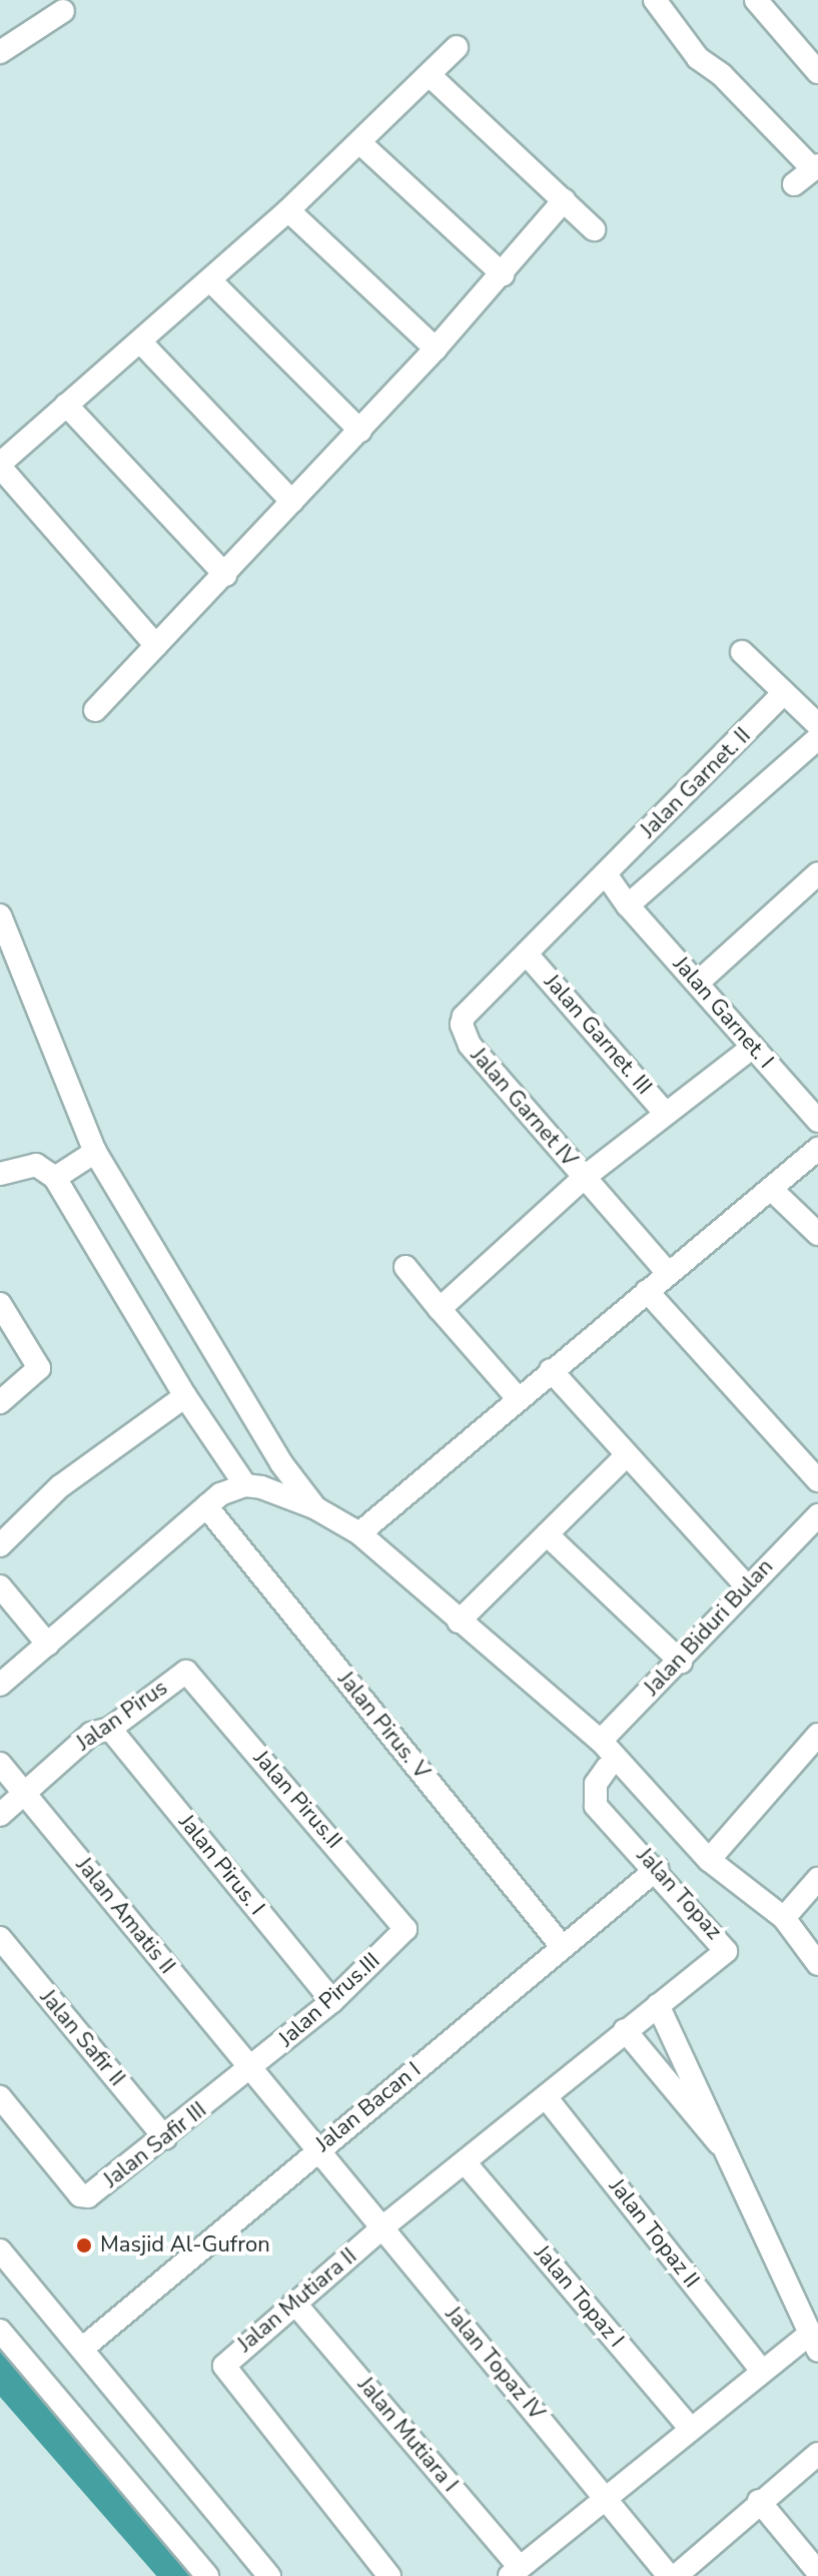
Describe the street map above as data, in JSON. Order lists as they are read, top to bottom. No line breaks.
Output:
{"streets":{"street":["Jalan Garnet. II","Jalan Garnet. I","Jalan Garnet. III","Jalan Garnet IV","Jalan Biduri Bulan","Jalan Pirus","Jalan Pirus. V","Jalan Pirus.II","Jalan Pirus. I","Jalan Topaz","Jalan Amatis II","Jalan Pirus.III","Jalan Safir II","Jalan Bacan I","Jalan Safir III","Jalan Topaz II","Jalan Topaz I","Jalan Mutiara II","Jalan Topaz IV","Jalan Mutiara I"]},"crossings":[["Jalan Garnet. II","Jalan Garnet. I"],["Jalan Garnet. II","Jalan Garnet IV"],["Jalan Garnet. I","Jalan Garnet IV"],["Jalan Garnet. III","Jalan Garnet IV"],["Jalan Biduri Bulan","Jalan Topaz"],["Jalan Pirus","Jalan Pirus.II"],["Jalan Pirus","Jalan Pirus. I"],["Jalan Pirus","Jalan Amatis II"],["Jalan Pirus. V","Jalan Bacan I"],["Jalan Pirus.II","Jalan Pirus.III"],["Jalan Pirus. I","Jalan Pirus.III"],["Jalan Topaz","Jalan Bacan I"],["Jalan Topaz","Jalan Topaz II"],["Jalan Topaz","Jalan Topaz I"],["Jalan Topaz","Jalan Mutiara II"],["Jalan Topaz","Jalan Topaz IV"],["Jalan Amatis II","Jalan Pirus.III"],["Jalan Amatis II","Jalan Safir III"],["Jalan Pirus.III","Jalan Safir III"],["Jalan Safir II","Jalan Safir III"],["Jalan Mutiara II","Jalan Topaz IV"],["Jalan Mutiara II","Jalan Mutiara I"]],"places":["Masjid Al-Gufron"]}
